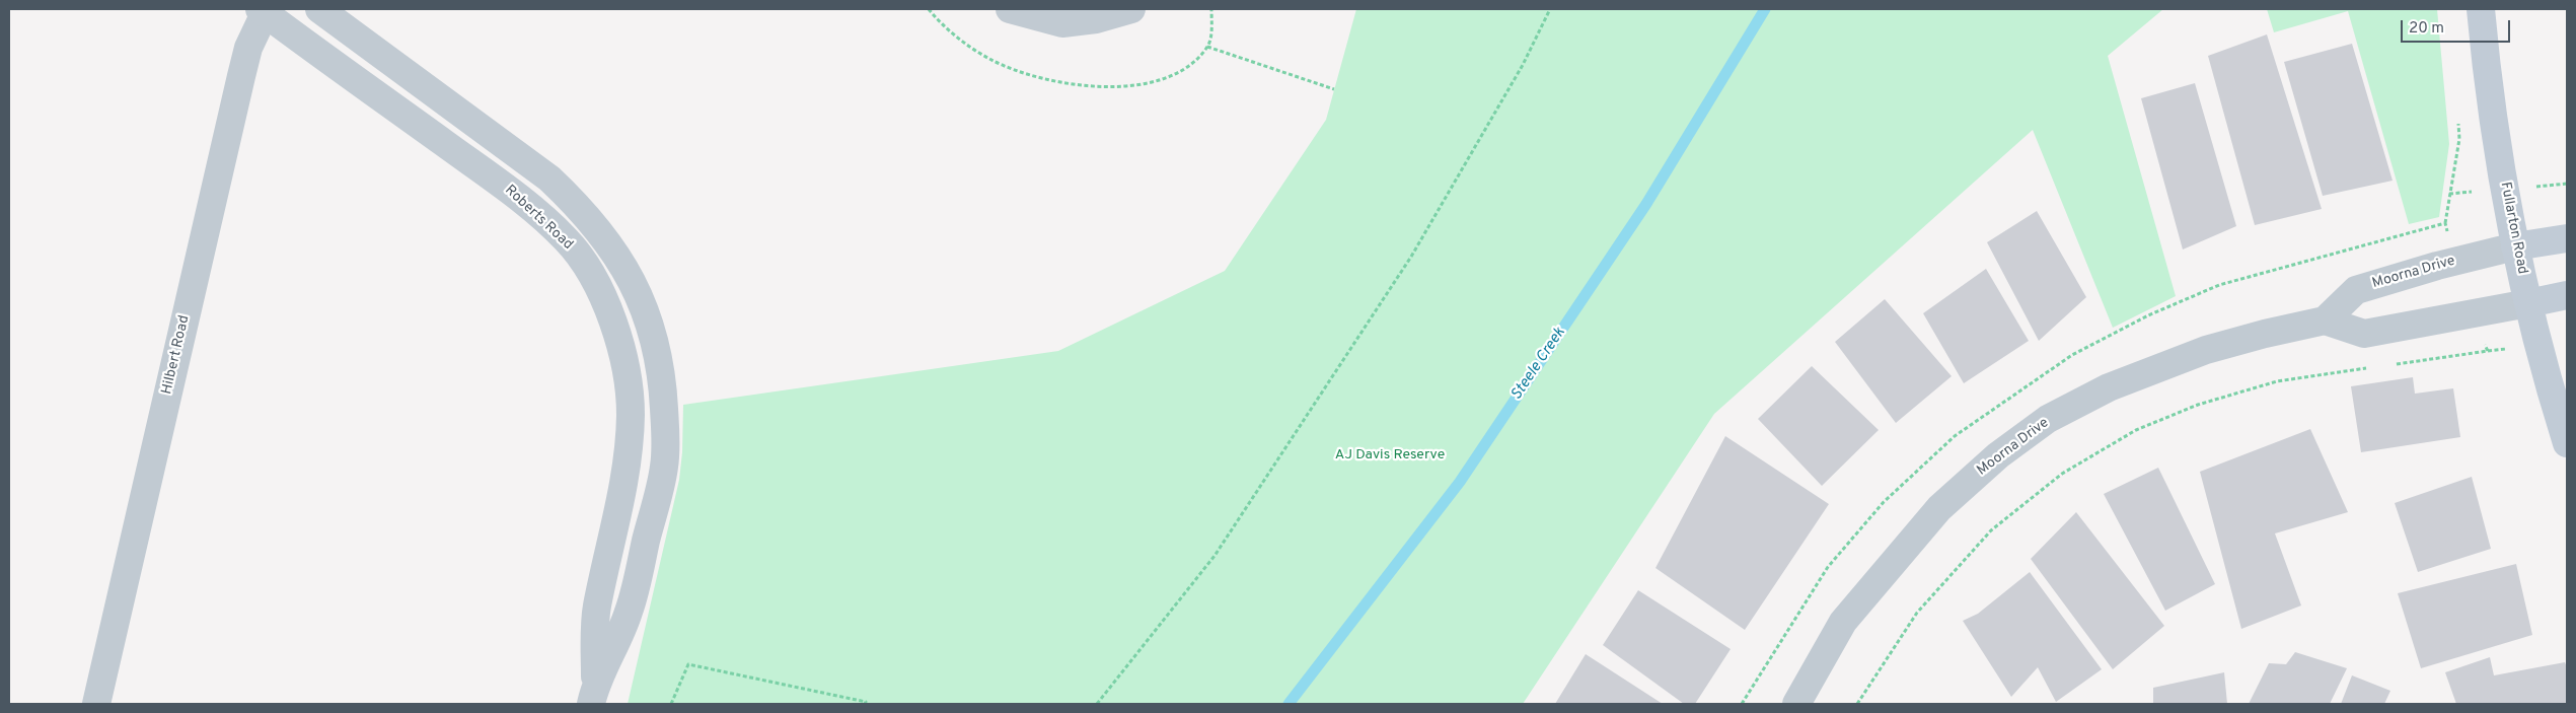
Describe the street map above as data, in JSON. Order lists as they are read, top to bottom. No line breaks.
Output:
{"streets":{"main road":["Fullarton Road"],"street":["Roberts Road","Moorna Drive","Hilbert Road"]},"crossings":[["Roberts Road","Hilbert Road"],["Fullarton Road","Moorna Drive"]],"water":["Steele Creek"],"parks":["AJ Davis Reserve"],"scale_bar":"20 m"}
